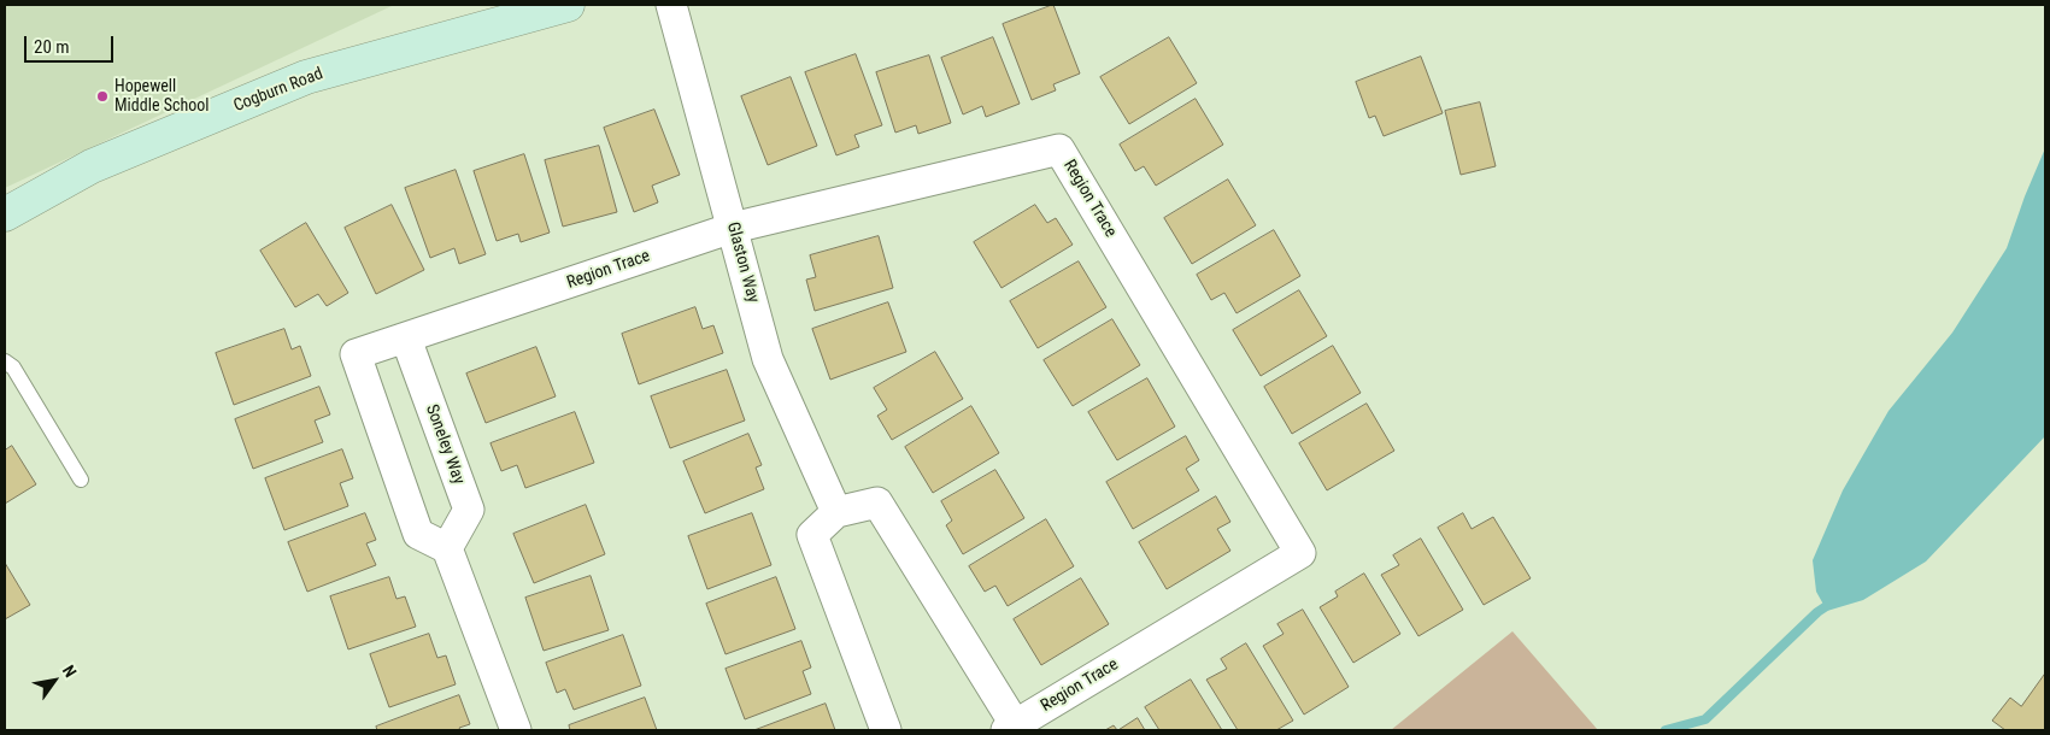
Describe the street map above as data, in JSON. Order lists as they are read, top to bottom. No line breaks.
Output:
{"streets":{"street":["Cogburn Road","Region Trace","Glaston Way","Soneley Way"]},"crossings":[["Region Trace","Glaston Way"],["Region Trace","Soneley Way"]],"places":["Hopewell Middle School"],"scale_bar":"20 m","north":"top right"}
